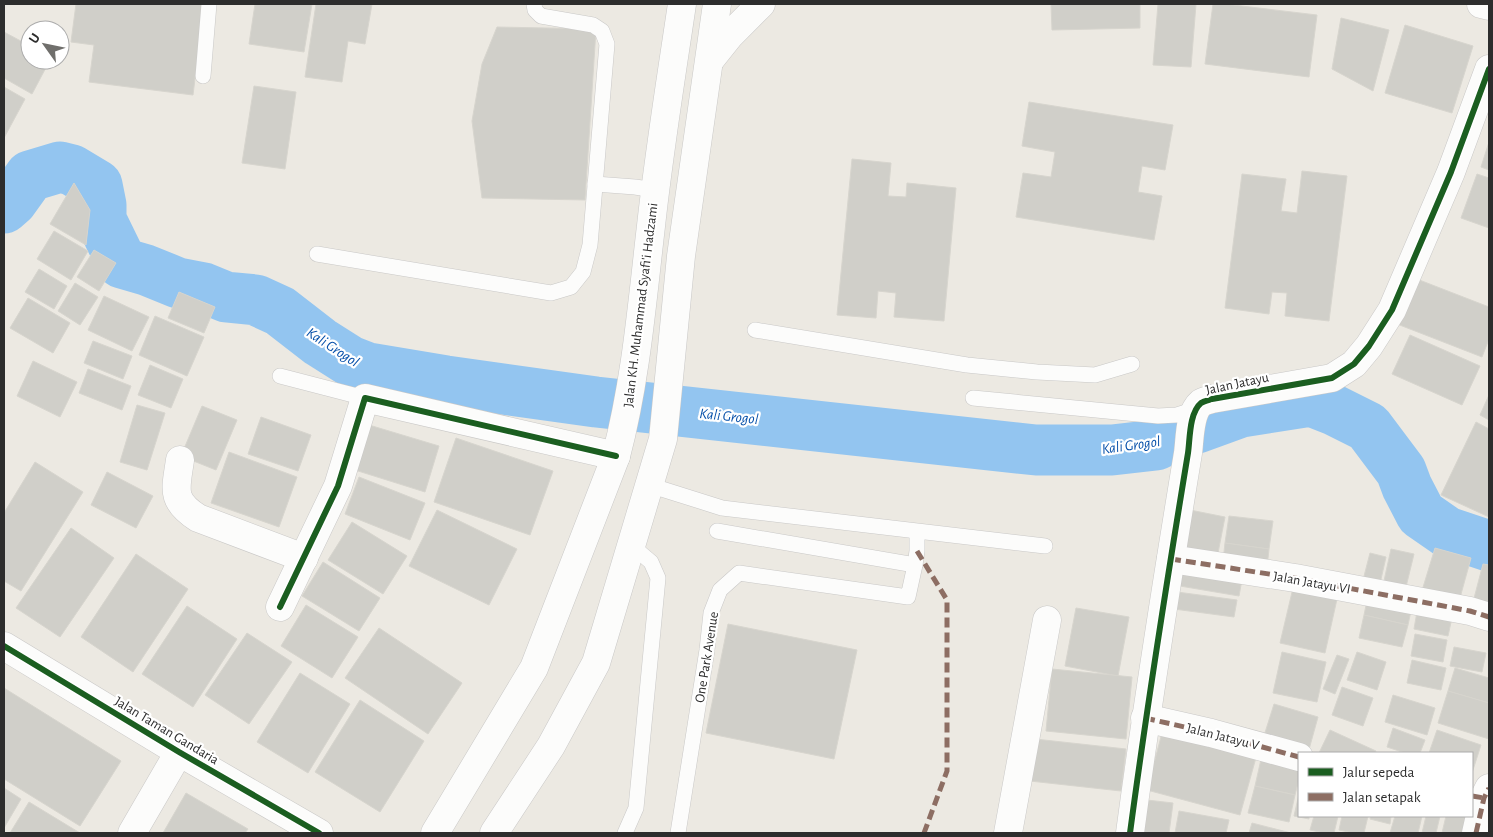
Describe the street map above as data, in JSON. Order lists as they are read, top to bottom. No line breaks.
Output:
{"streets":{"street":["Jalan KH. Muhammad Syafi'i Hadzami","Jalan Jatayu","Jalan Jatayu VI","Jalan Taman Gandaria","Jalan Jatayu V"],"lane":["One Park Avenue"]},"water":["Kali Grogol"],"legend":["Jalur sepeda","Jalan setapak"],"north":"top left"}
